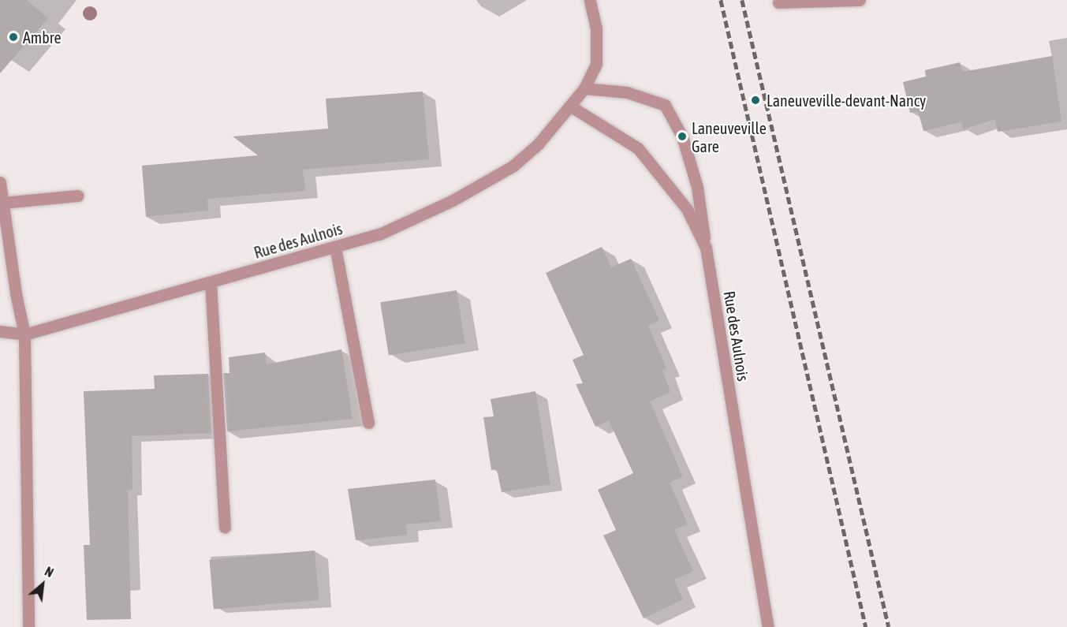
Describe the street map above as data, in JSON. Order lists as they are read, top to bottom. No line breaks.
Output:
{"streets":{"street":["Rue des Aulnois"]},"places":["Ambre","Laneuveville-devant-Nancy","Laneuveville Gare"],"north":"top right"}
